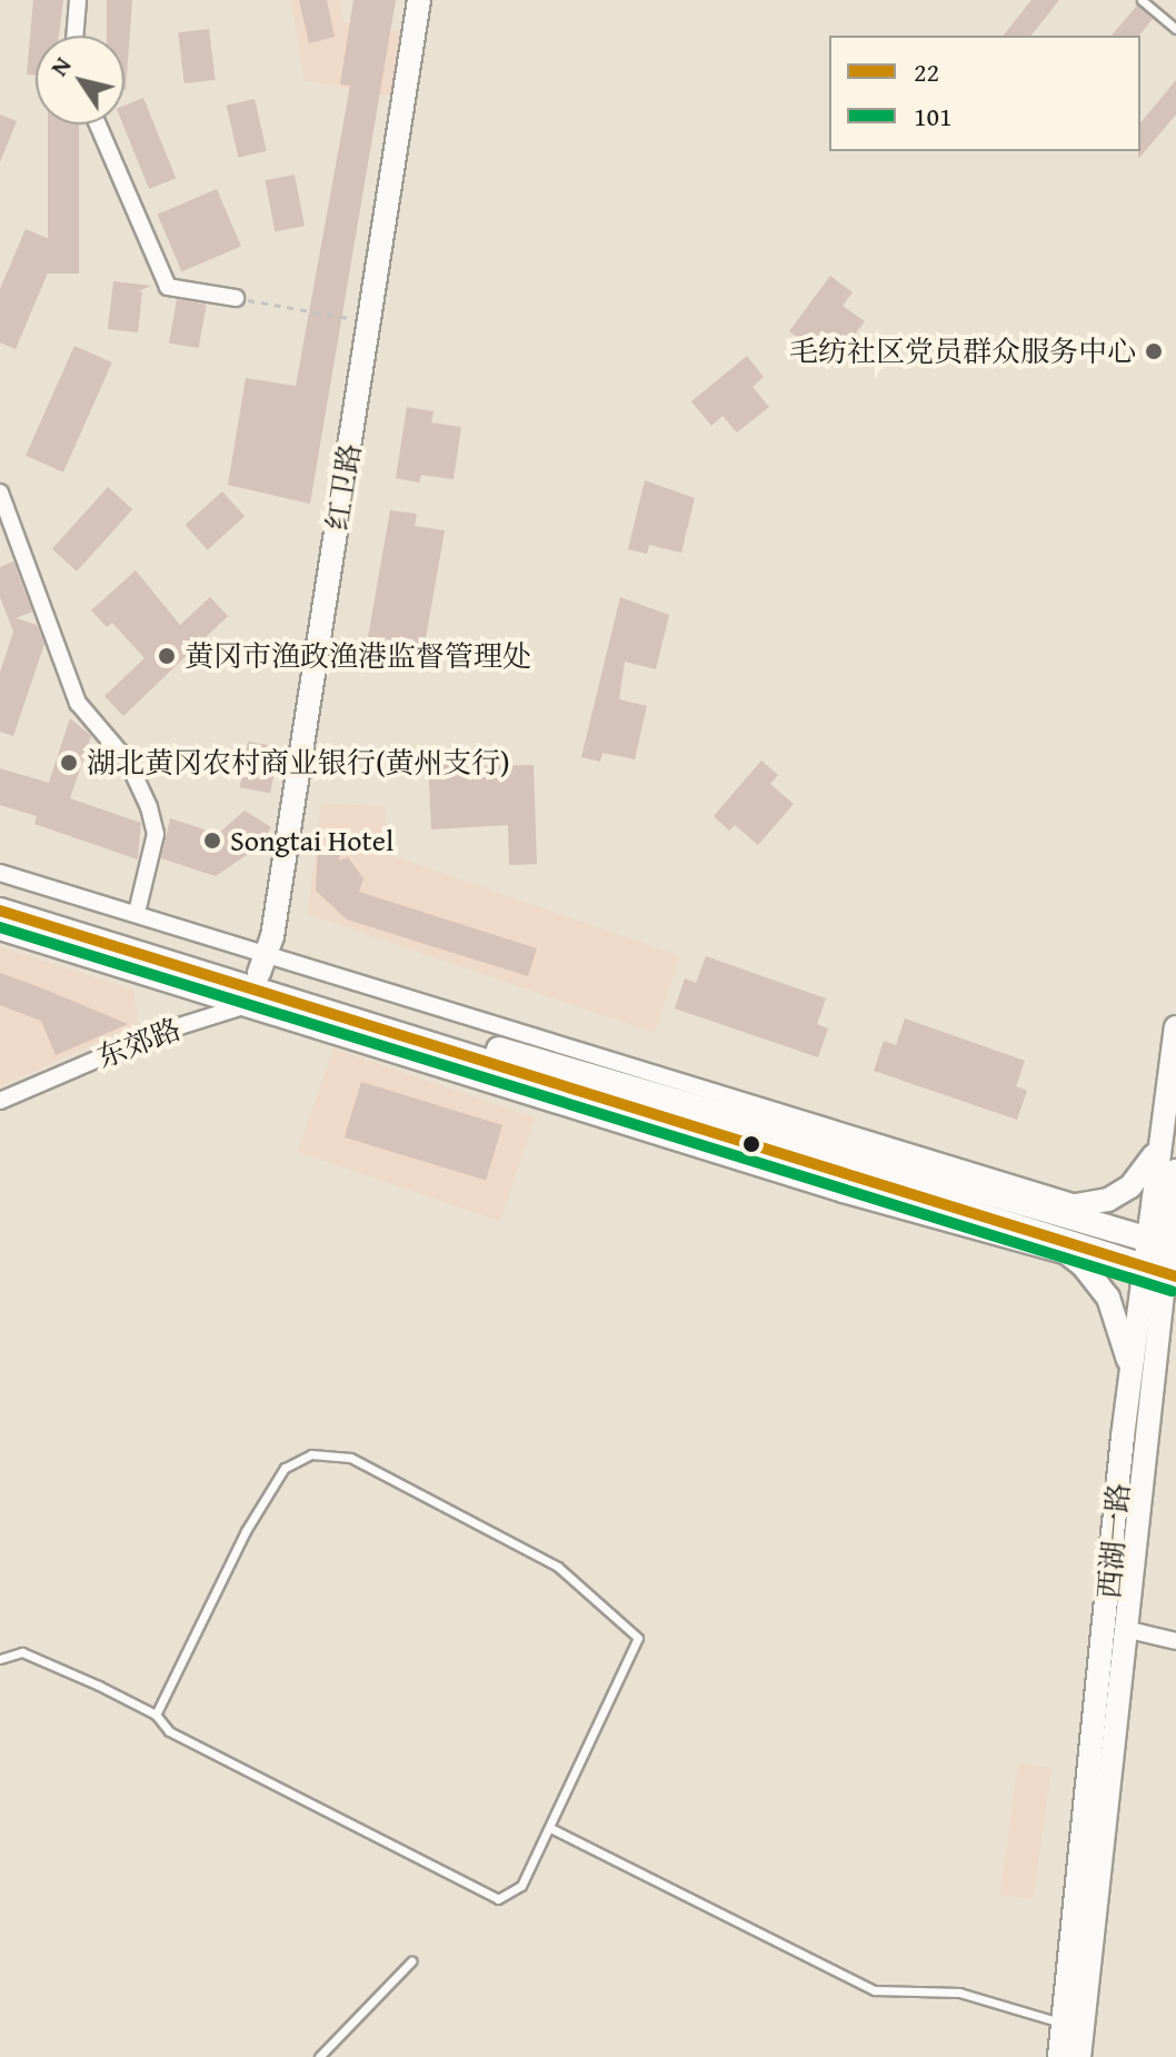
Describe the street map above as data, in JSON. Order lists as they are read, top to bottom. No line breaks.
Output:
{"streets":{"main road":["红卫路","西湖一路"],"street":["东郊路"]},"places":["毛纺社区党员群众服务中心","黄冈市渔政渔港监督管理处","湖北黄冈农村商业银行(黄州支行)","Songtai Hotel"],"lines":["transit line 22","transit line 101"],"legend":["22","101"],"north":"top left"}
